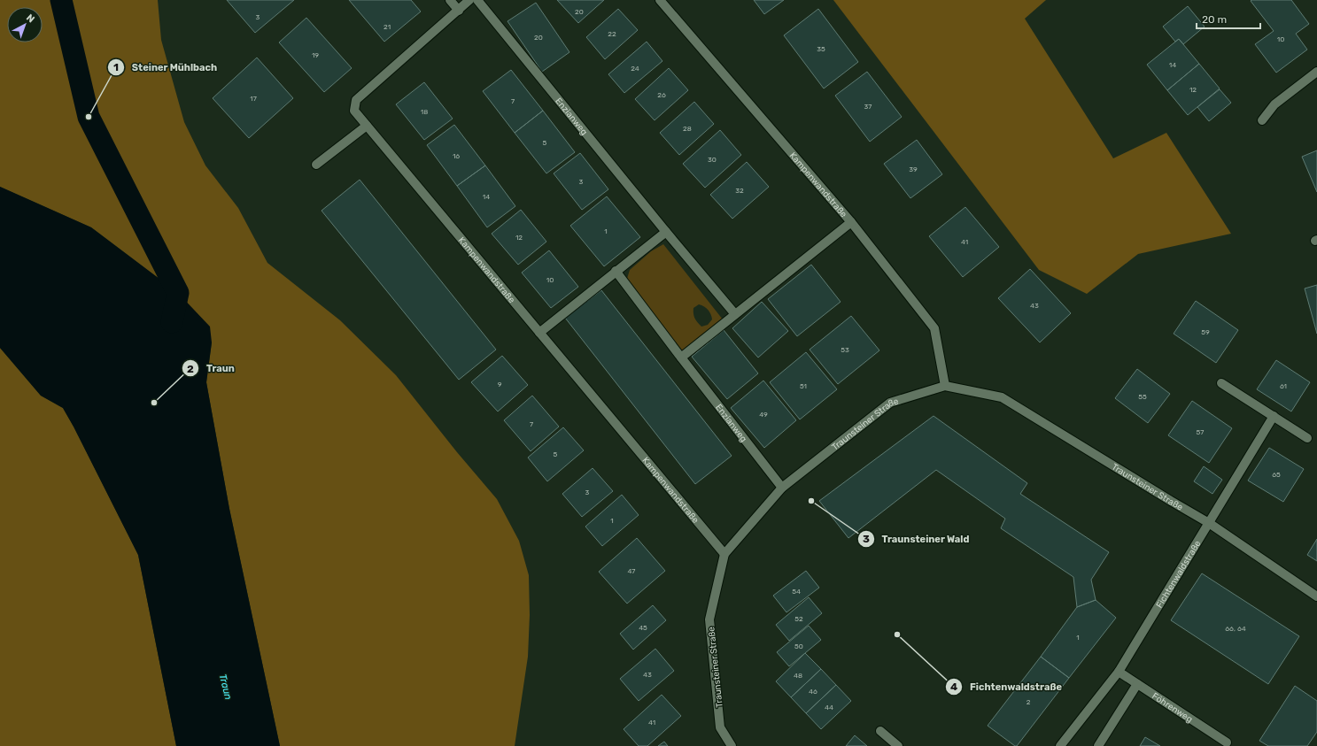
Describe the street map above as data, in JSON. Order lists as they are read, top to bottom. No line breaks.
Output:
{"streets":{"street":["Enzianweg","Kampenwandstraße","Traunsteiner Straße","Fichtenwaldstraße","Föhrenweg"]},"crossings":[["Enzianweg","Traunsteiner Straße"],["Kampenwandstraße","Traunsteiner Straße"],["Traunsteiner Straße","Fichtenwaldstraße"],["Fichtenwaldstraße","Föhrenweg"]],"water":["Traun"],"places":["Steiner Mühlbach","Traun","Traunsteiner Wald","Fichtenwaldstraße"],"house_numbers":["20","3","21","22","20","10","35","19","14","24","12","26","17","7","37","18","28","5","16","30","39","3","32","14","1","12","41","10","43","59","53","9","51","61","55","49","7","57","5","65","3","1","47","54","52","45","66, 64","1","50","43","48","46","2","44","41"],"scale_bar":"20 m","north":"top right"}
